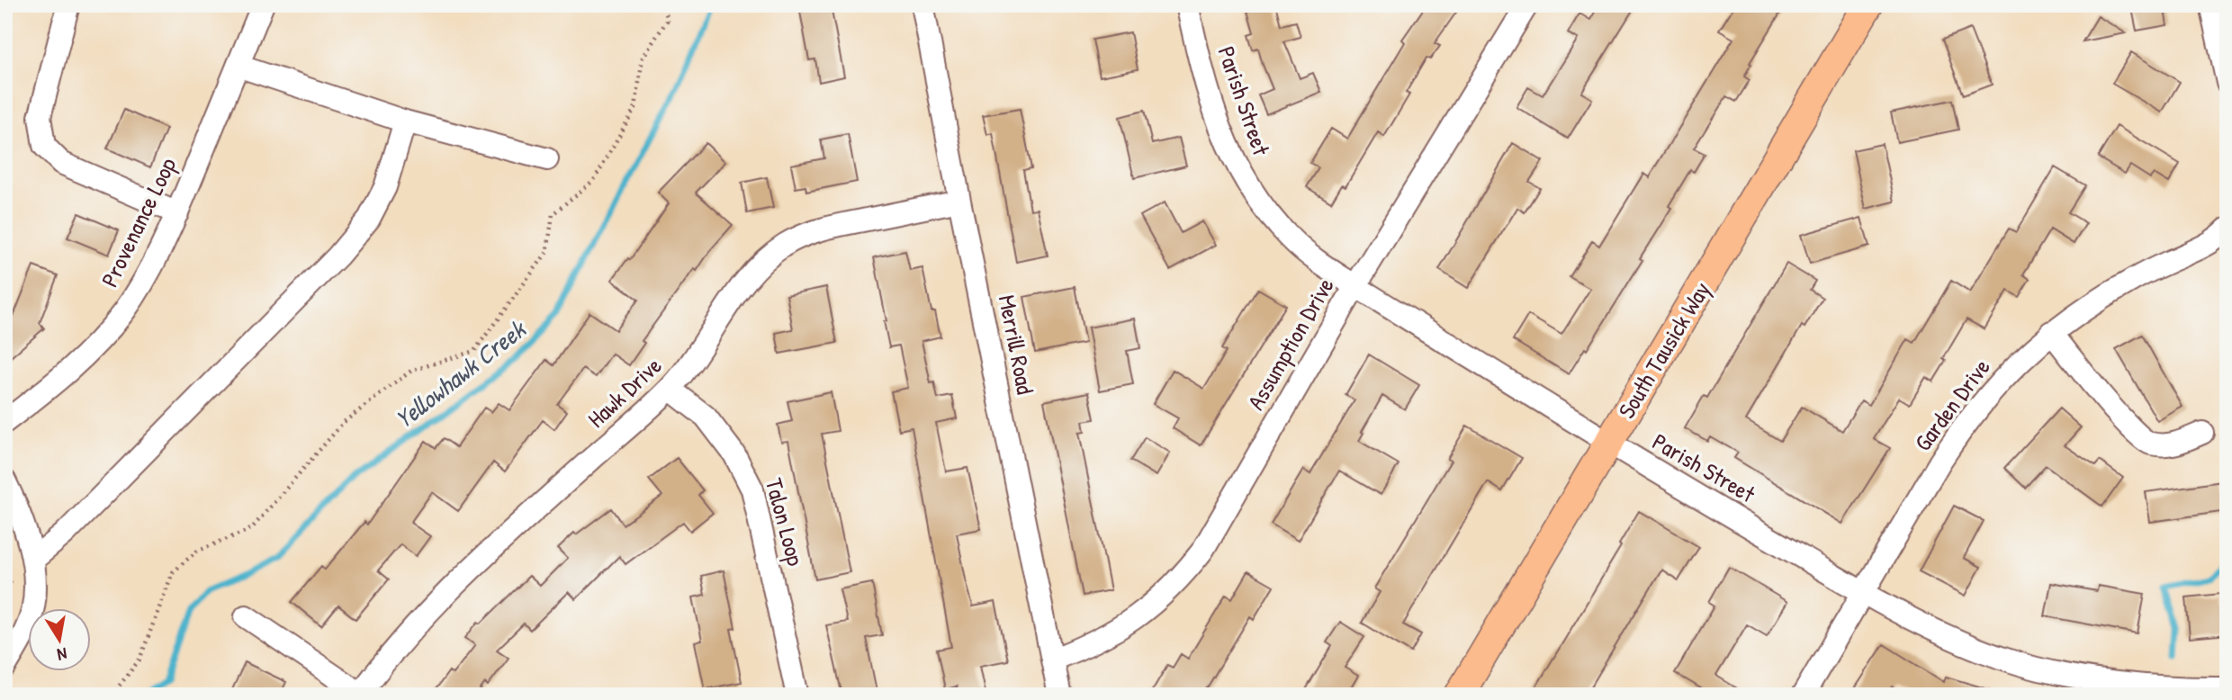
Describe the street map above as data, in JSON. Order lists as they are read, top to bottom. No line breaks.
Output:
{"streets":{"main road":["South Tausick Way"],"street":["Parish Street","Provenance Loop","Assumption Drive","Merrill Road","Hawk Drive","Garden Drive","Talon Loop"]},"crossings":[["Parish Street","Assumption Drive"],["Parish Street","South Tausick Way"],["Parish Street","Garden Drive"],["Assumption Drive","Merrill Road"],["Merrill Road","Hawk Drive"],["Hawk Drive","Talon Loop"]],"water":["Yellowhawk Creek"],"north":"bottom"}
